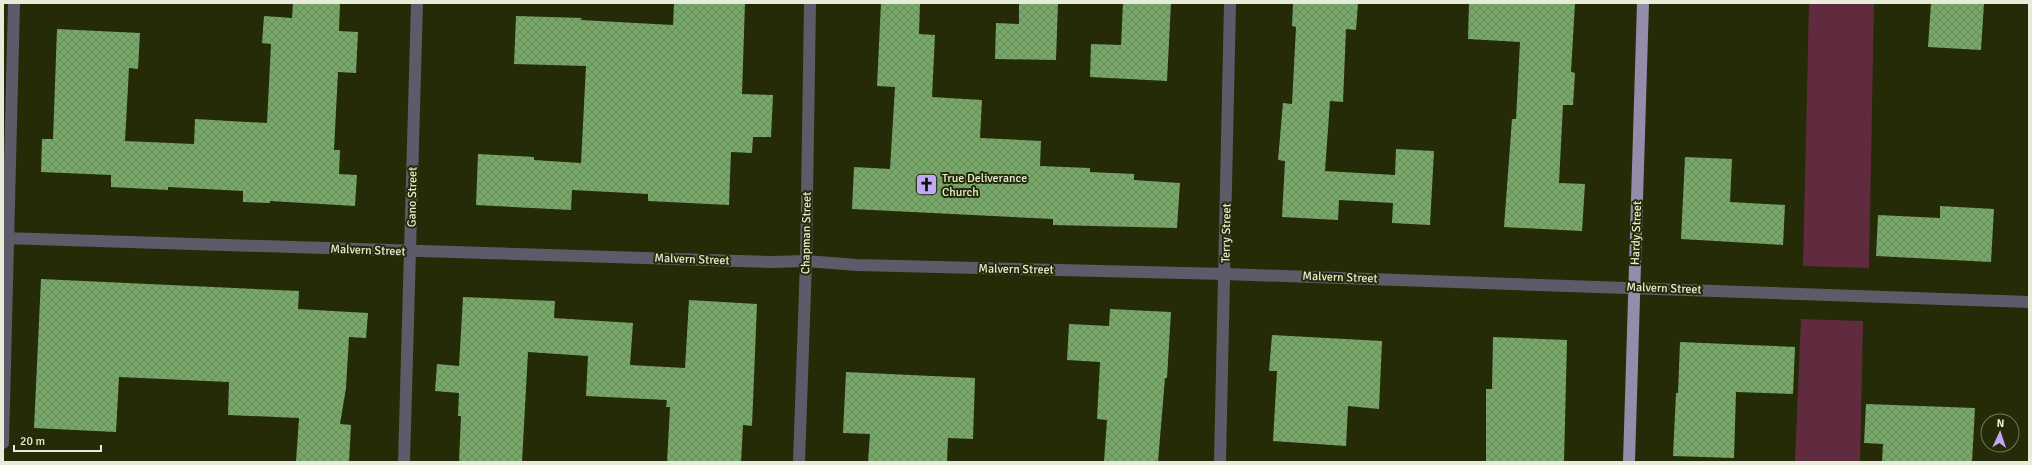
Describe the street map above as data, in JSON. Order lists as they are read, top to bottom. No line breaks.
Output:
{"streets":{"main road":["Hardy Street"],"street":["Gano Street","Chapman Street","Terry Street","Malvern Street"]},"crossings":[["Gano Street","Malvern Street"],["Chapman Street","Malvern Street"],["Terry Street","Malvern Street"],["Hardy Street","Malvern Street"]],"places":{"church":["True Deliverance Church"]},"scale_bar":"20 m","north":"top"}
